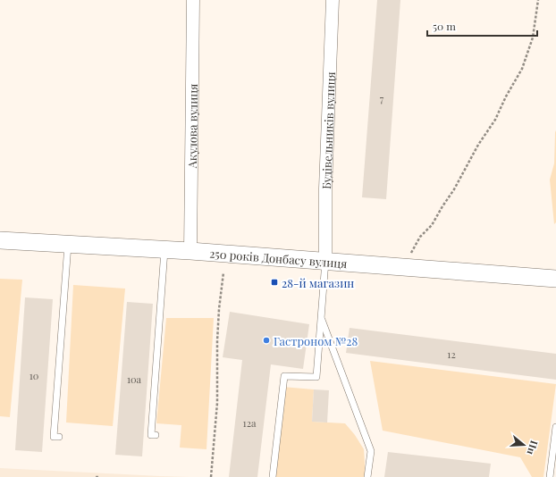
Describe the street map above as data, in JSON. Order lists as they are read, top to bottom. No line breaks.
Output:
{"streets":{"street":["Акулова вулиця","Будівельників вулиця","250 років Донбасу вулиця"]},"crossings":[["Акулова вулиця","250 років Донбасу вулиця"],["Будівельників вулиця","250 років Донбасу вулиця"]],"places":{"transit":["28-й магазин"],"other":["Гастроном №28"]},"house_numbers":["7","12","10","10а","12а"],"scale_bar":"50 m","north":"right"}
